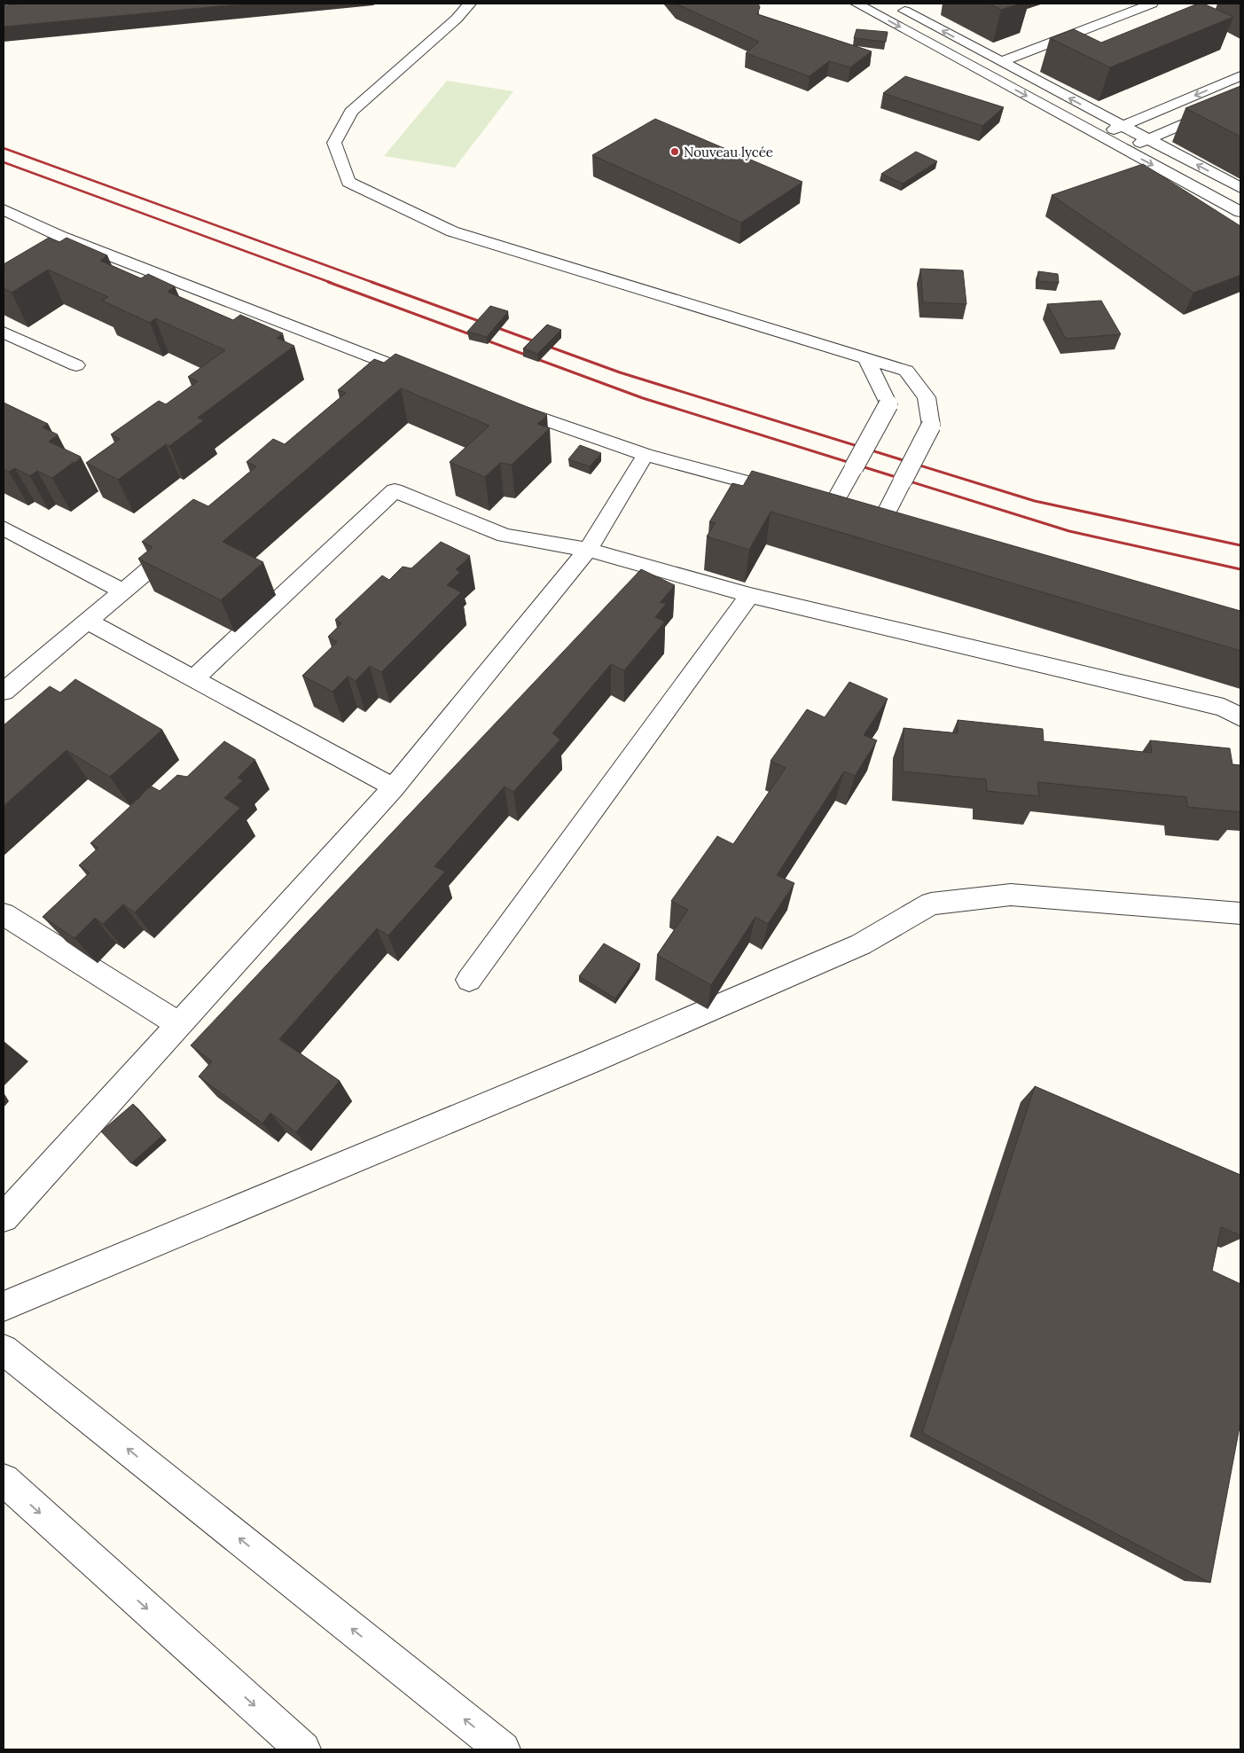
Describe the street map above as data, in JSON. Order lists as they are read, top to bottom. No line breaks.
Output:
{"places":["Nouveau lycée"]}
